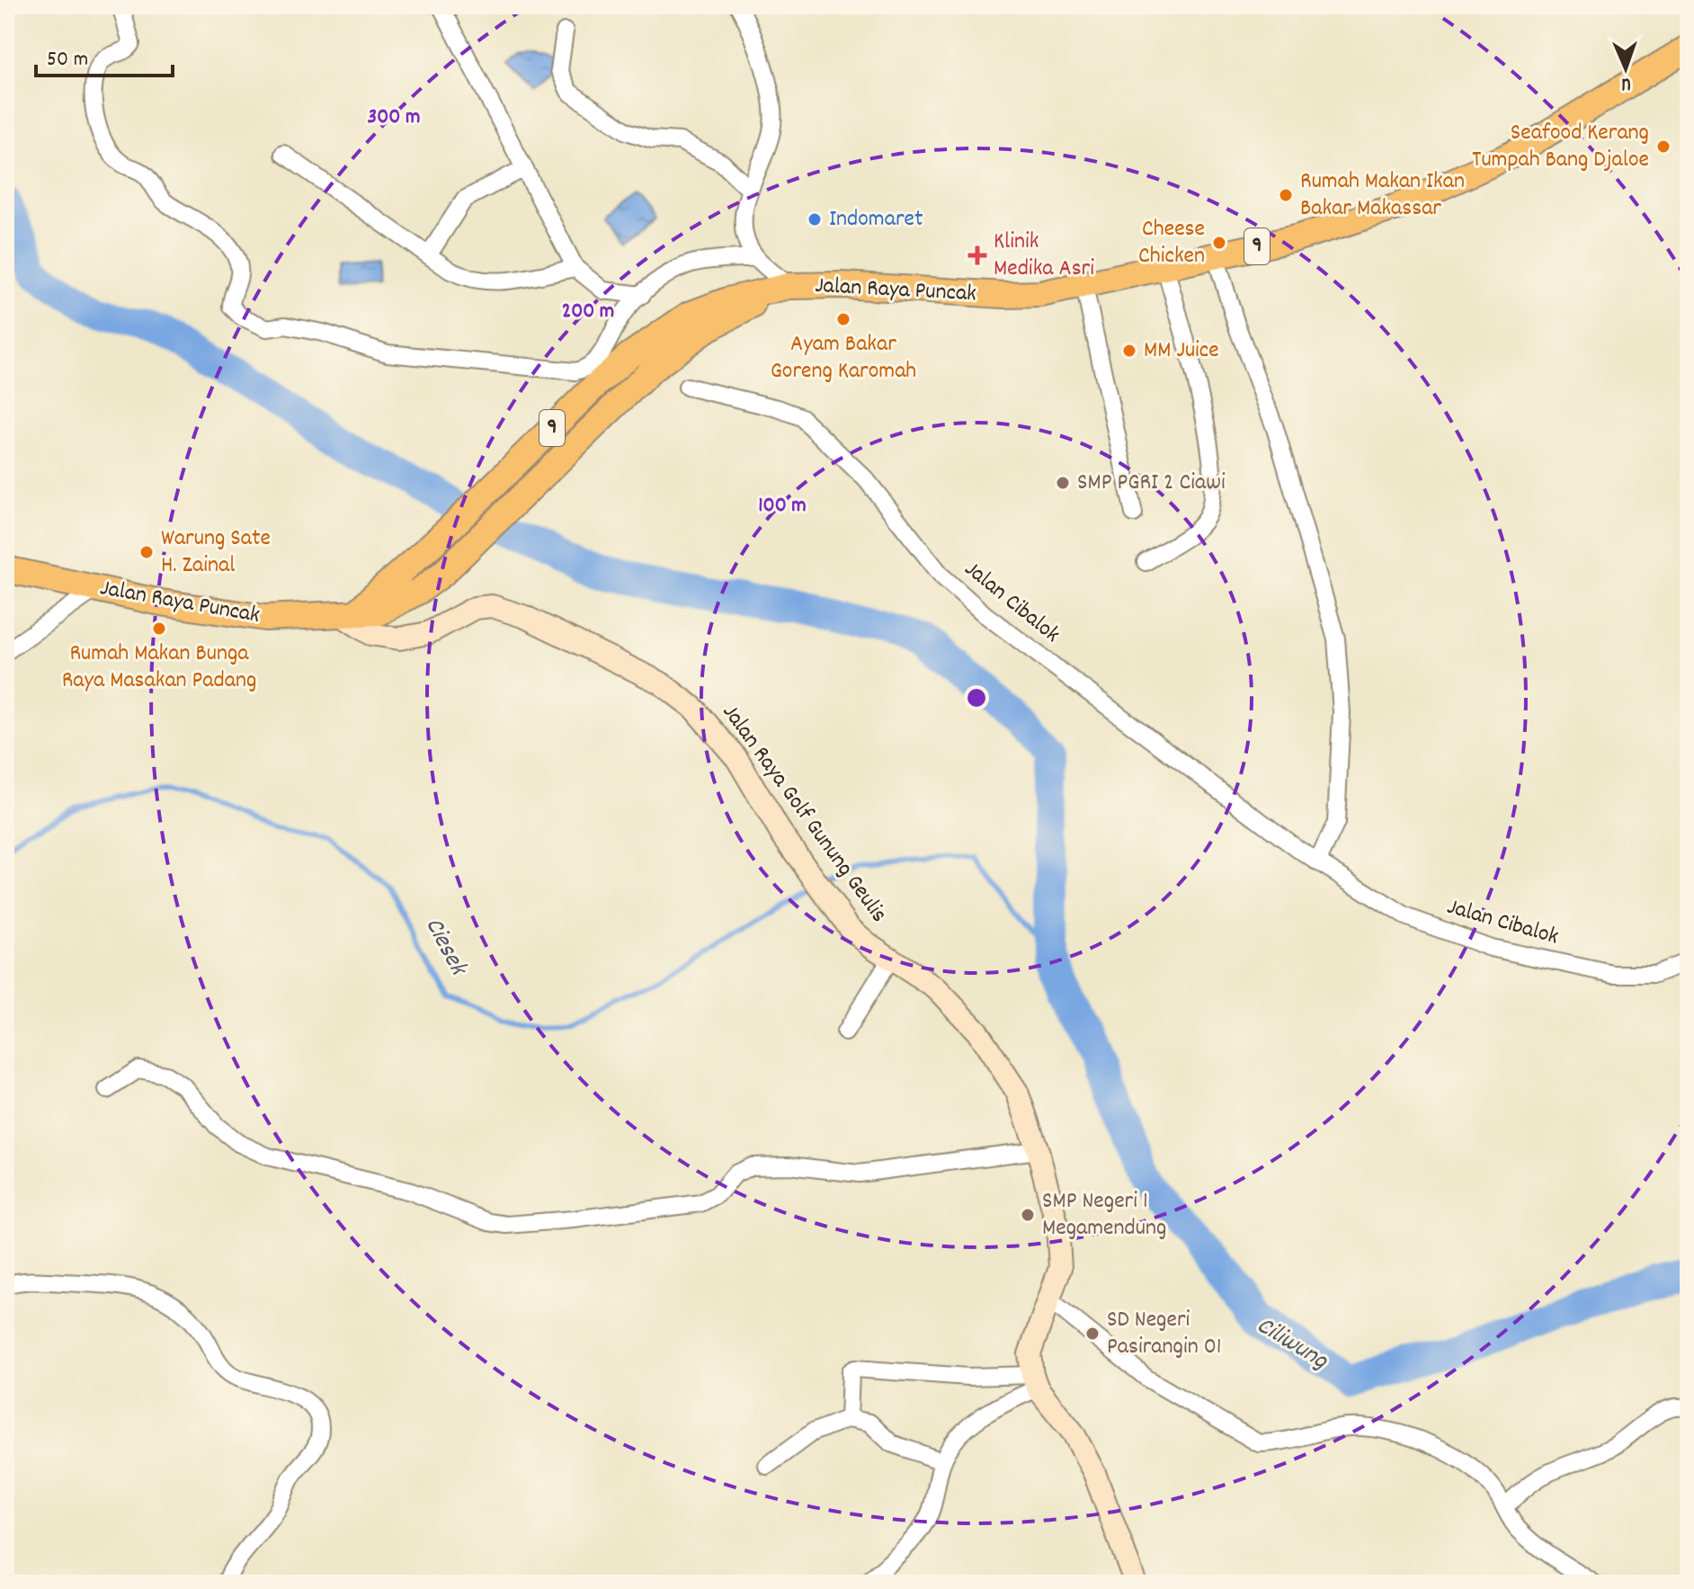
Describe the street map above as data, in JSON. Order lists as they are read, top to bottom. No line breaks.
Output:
{"streets":{"highway":["9","Jalan Raya Puncak"],"main road":["Jalan Raya Golf Gunung Geulis"],"street":["Jalan Cibalok"]},"crossings":[["Jalan Raya Puncak","Jalan Raya Golf Gunung Geulis"]],"water":["Ciesek","Ciliwung"],"places":{"other":["Seafood Kerang Tumpah Bang Djaloe","Rumah Makan Ikan Bakar Makassar","Indomaret","Cheese Chicken","Ayam Bakar Goreng Karomah","MM Juice","SMP PGRI 2 Ciawi","Warung Sate H. Zainal","Rumah Makan Bunga Raya Masakan Padang","SMP Negeri 1 Megamendung","SD Negeri Pasirangin 01"],"health":["Klinik Medika Asri"]},"scale_bar":"50 m","north":"bottom","rings":["300 m","200 m","100 m"]}
